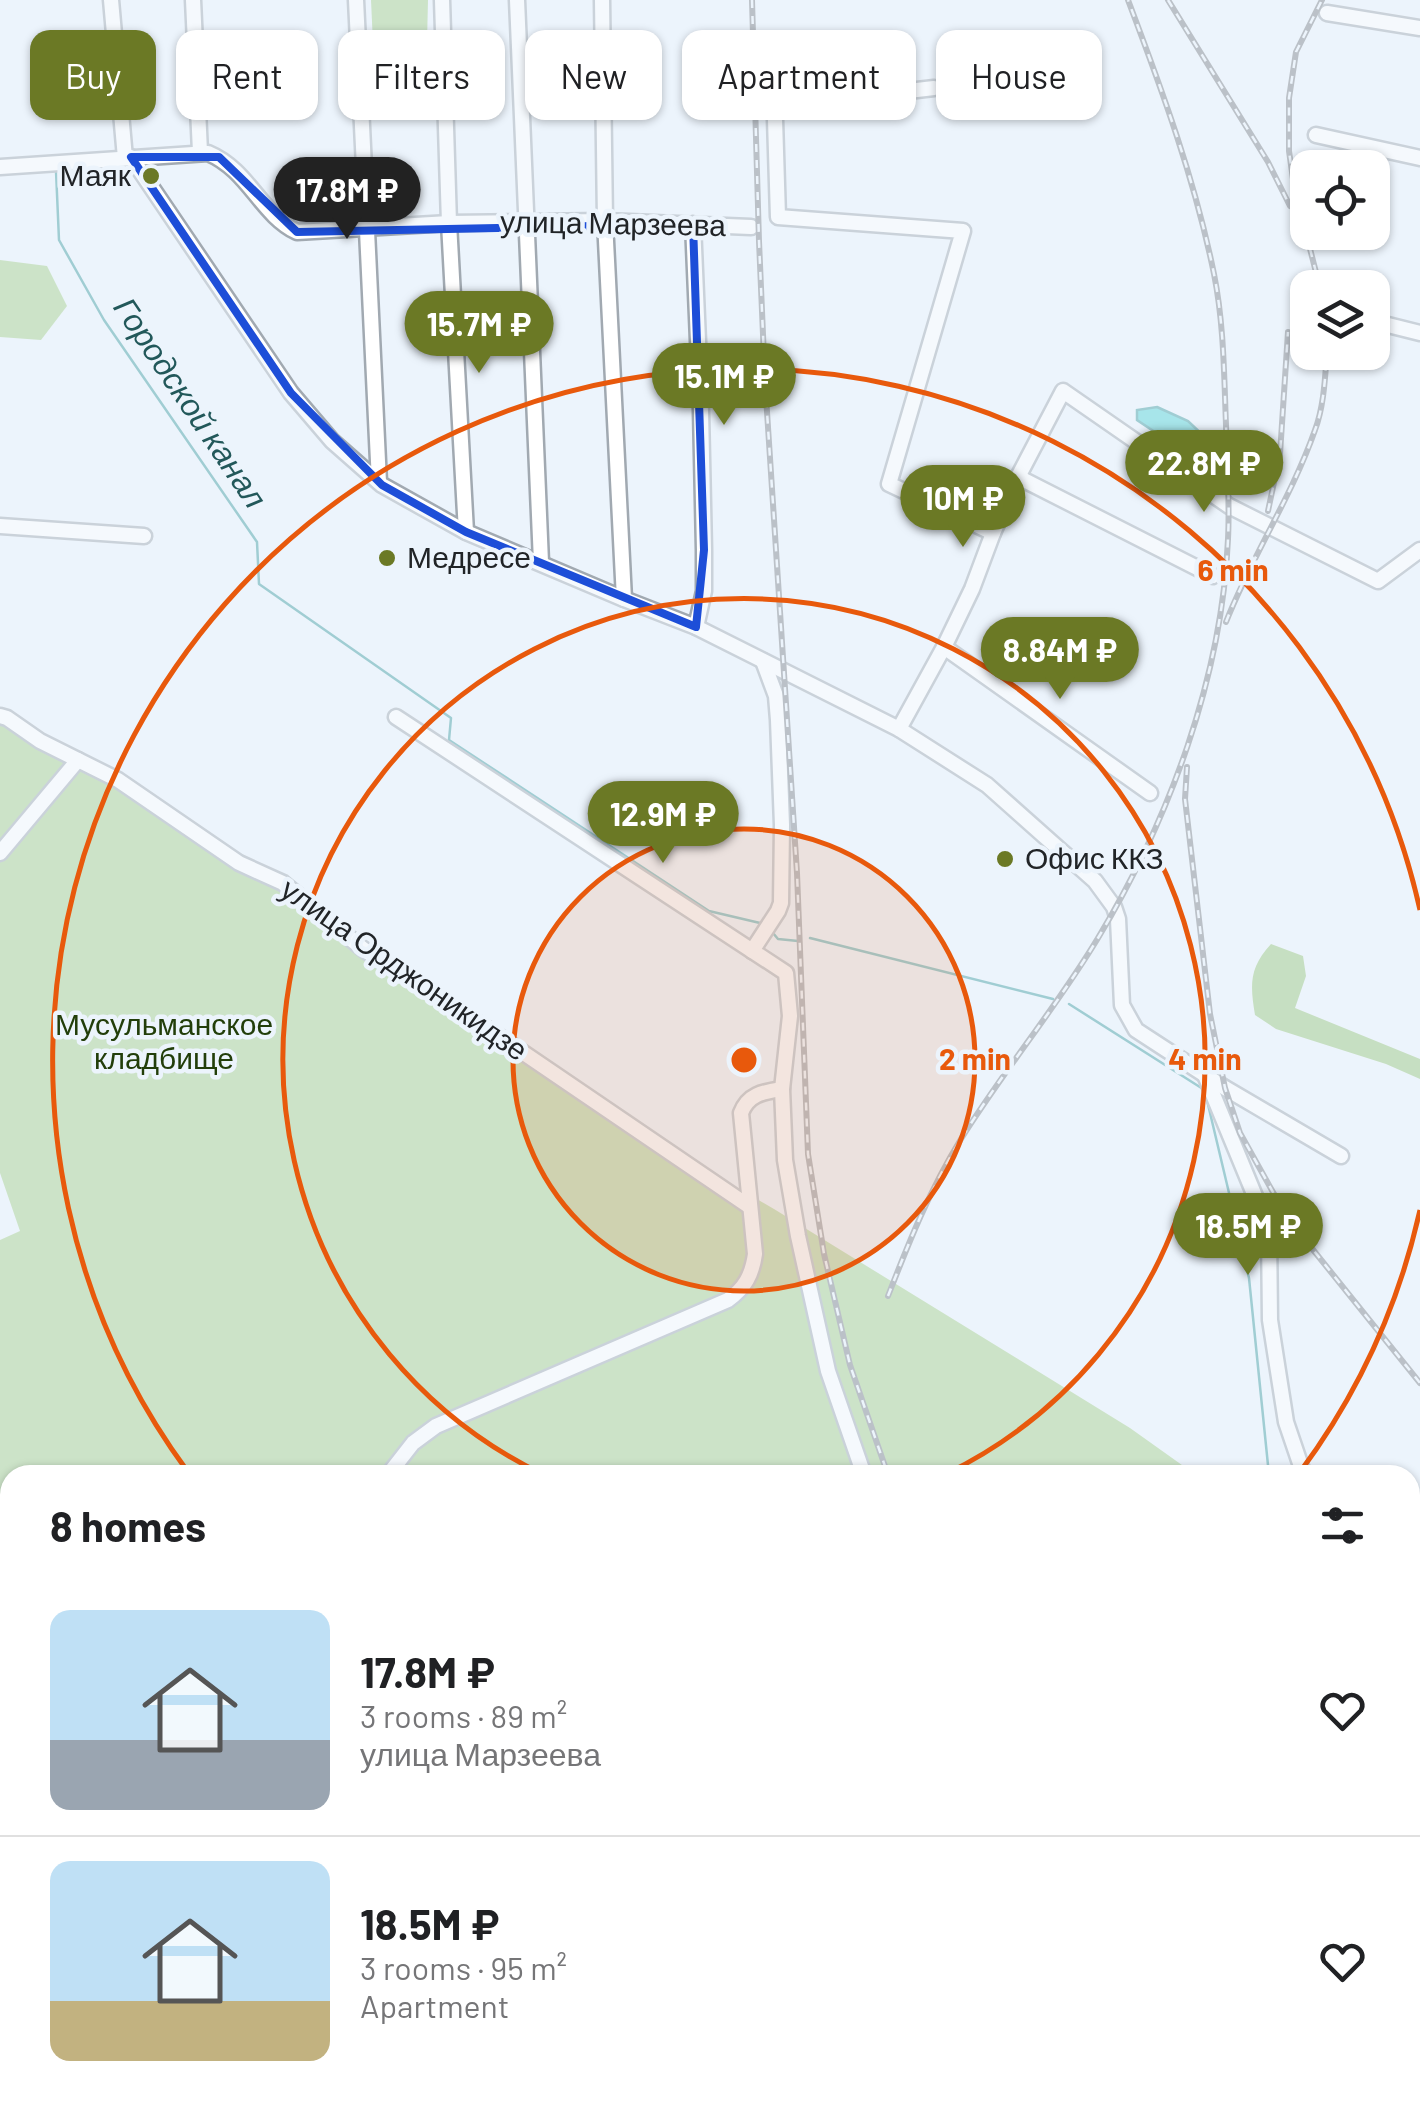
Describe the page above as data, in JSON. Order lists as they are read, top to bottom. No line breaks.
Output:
{"streets":{"street":["улица Марзеева","улица Орджоникидзе"]},"water":["Городской канал"],"parks":["Мусульманское кладбище"],"places":["Маяк","Медресе","Офис ККЗ"],"page":{"chip":["Buy","Rent","Filters","New","Apartment","House"],"price":["17.8M ₽","15.7M ₽","15.1M ₽","22.8M ₽","10M ₽","8.84M ₽","12.9M ₽","18.5M ₽"],"heading":"8 homes","list":[{"name":"17.8M ₽","note":"3 rooms · 89 m² · улица Марзеева"},{"name":"18.5M ₽","note":"3 rooms · 95 m² · Apartment"}]},"rings":["6 min","2 min","4 min"]}
